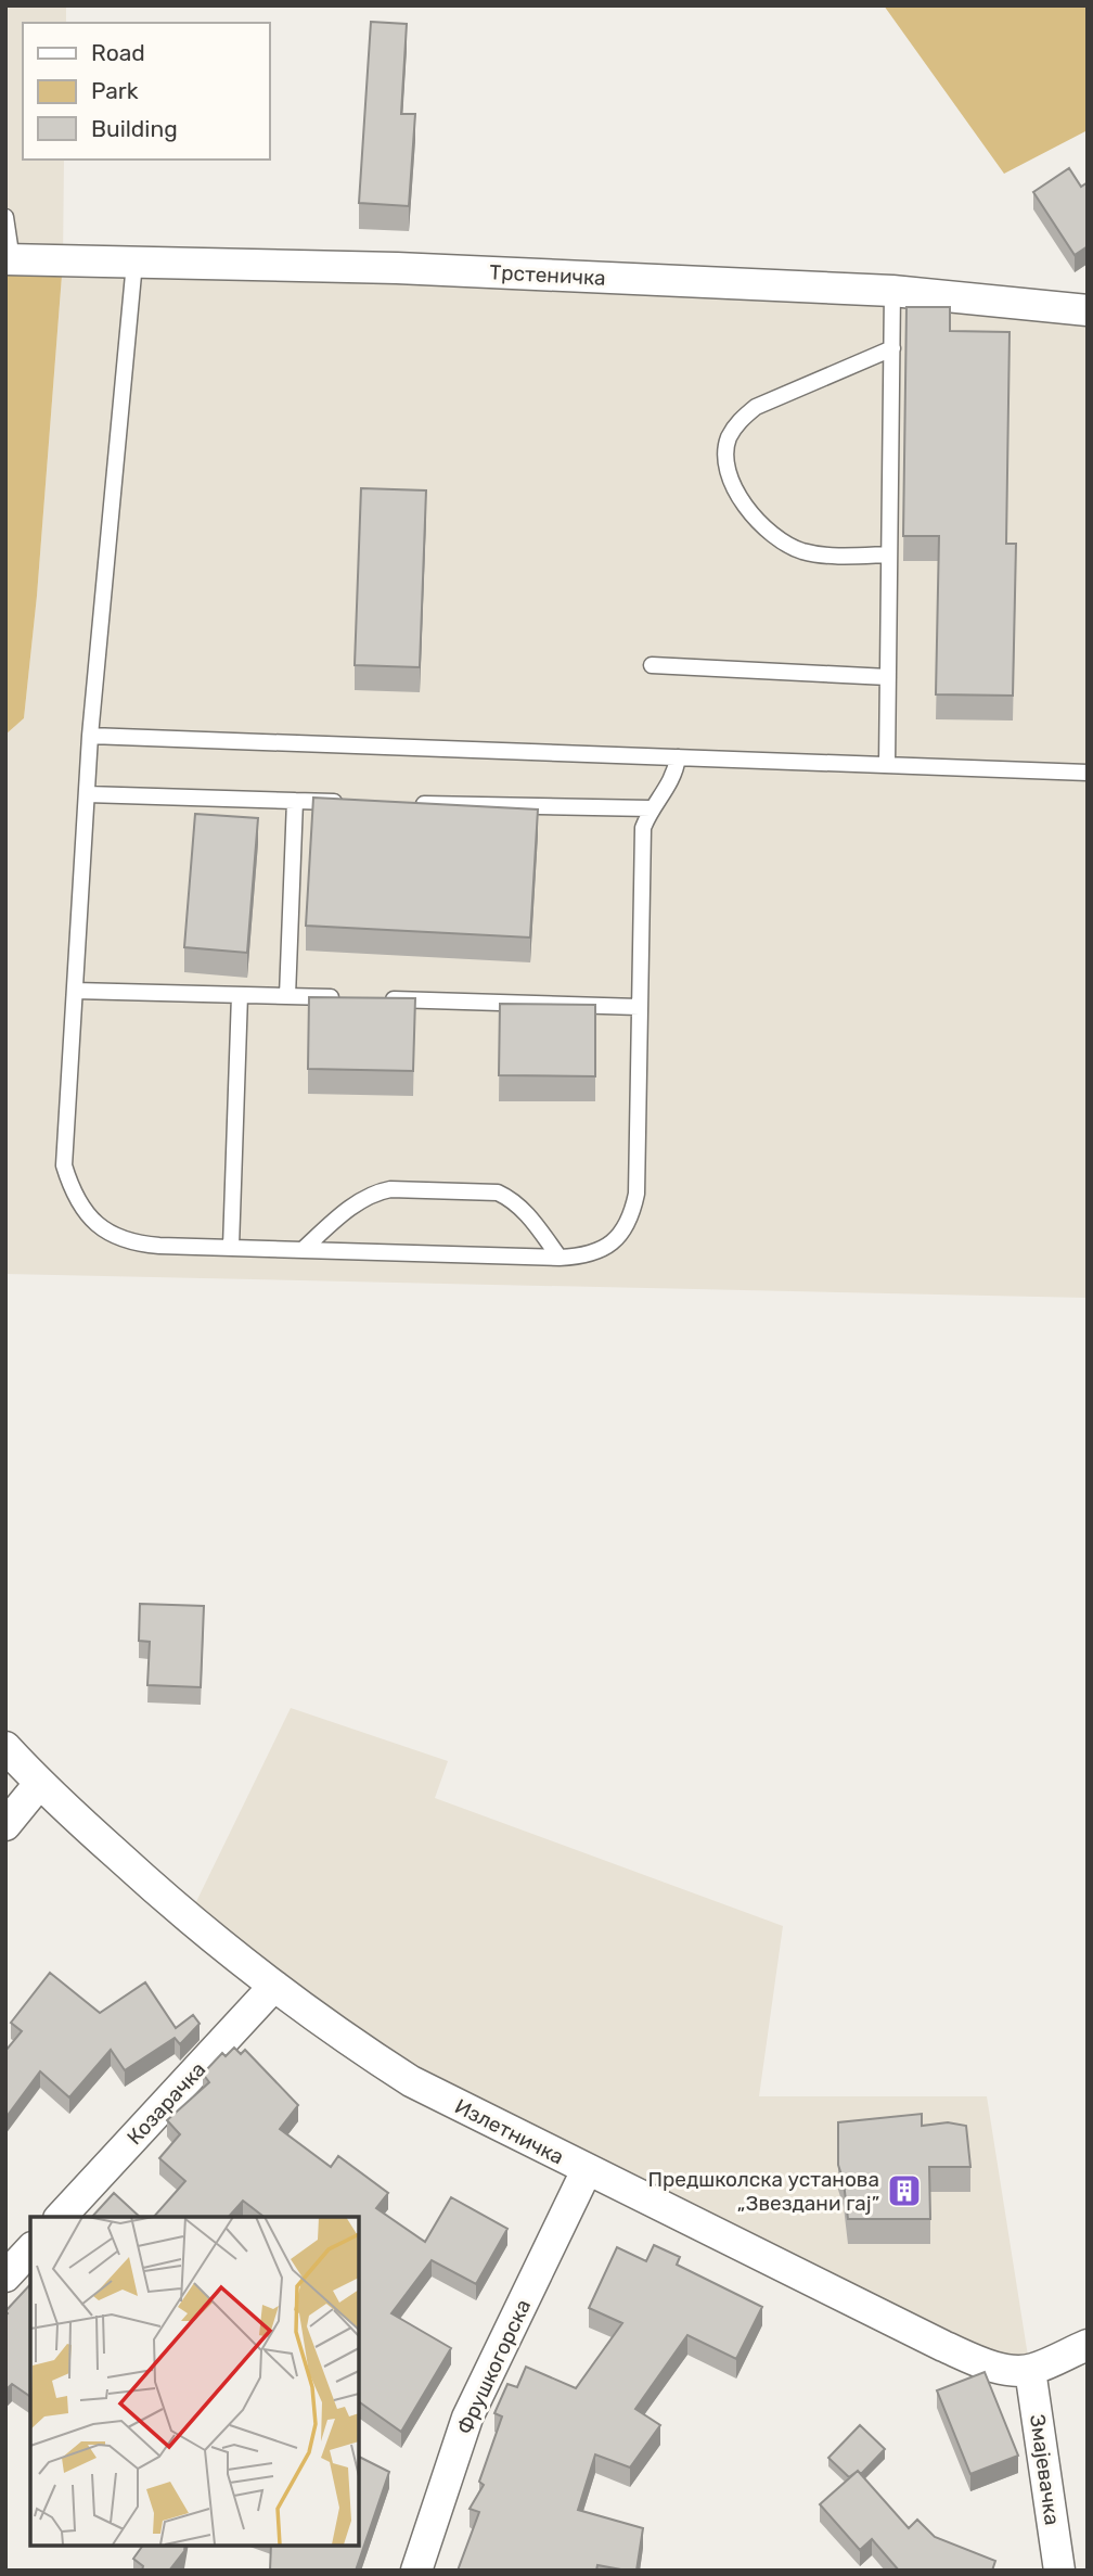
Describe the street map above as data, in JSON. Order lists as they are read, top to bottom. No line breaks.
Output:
{"streets":{"street":["Трстеничка","Козарачка","Излетничка","Фрушкогорска","Змајевачка"]},"crossings":[["Козарачка","Излетничка"],["Излетничка","Фрушкогорска"],["Излетничка","Змајевачка"]],"places":{"building":["Предшколска установа „Звездани гај”"]},"legend":["Road","Park","Building"]}
